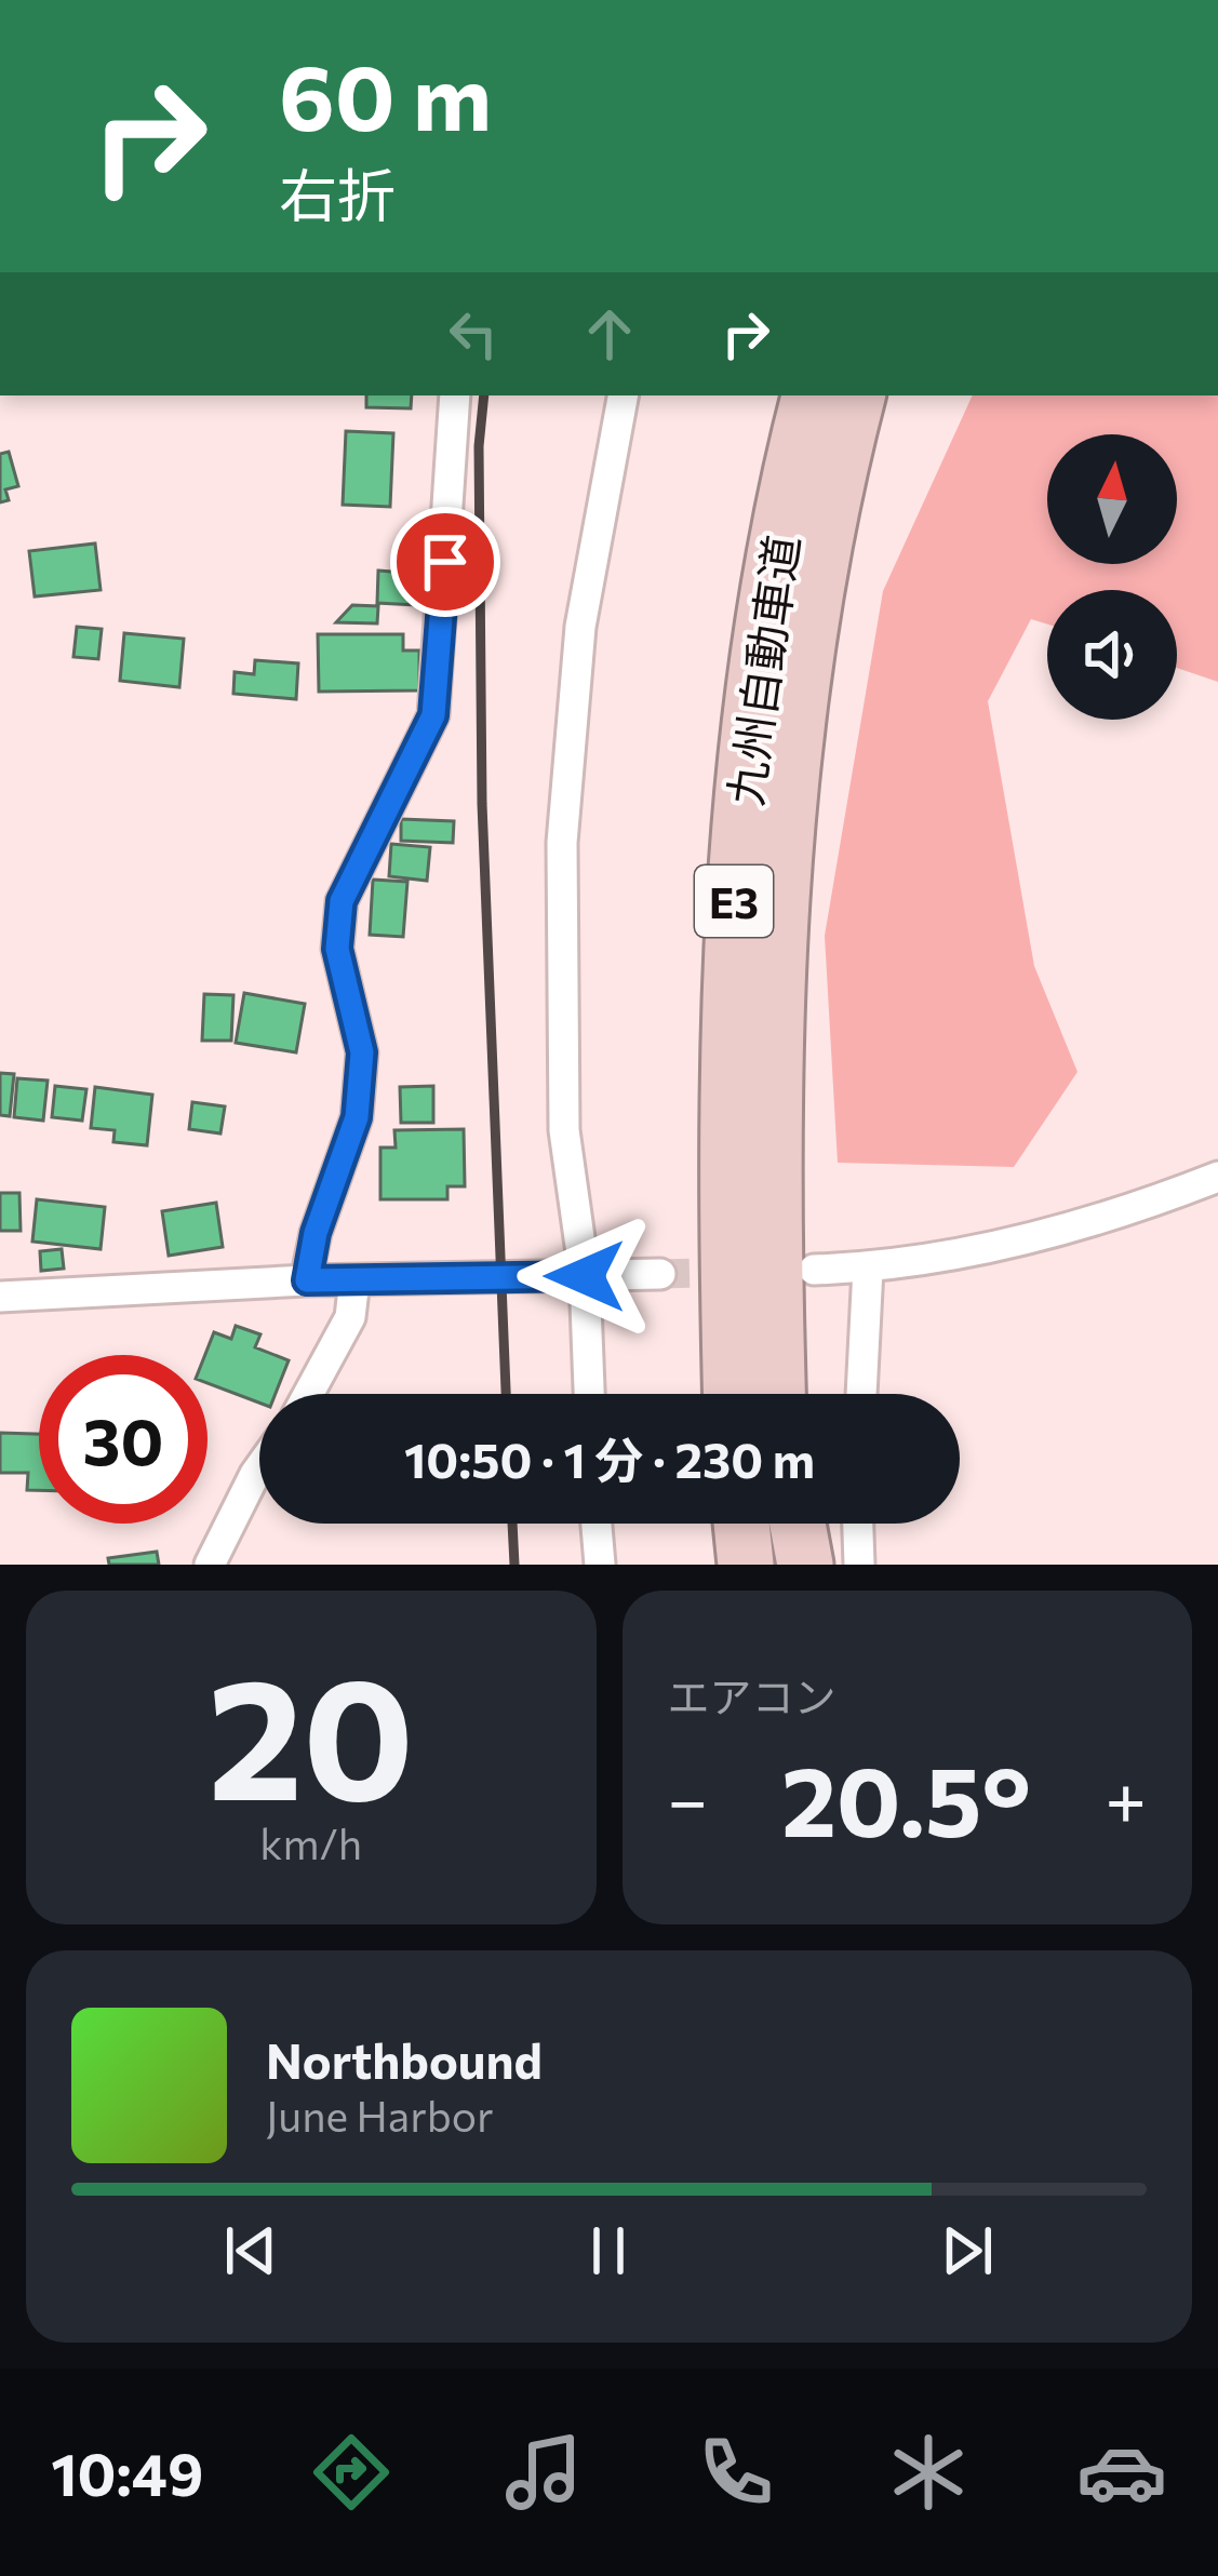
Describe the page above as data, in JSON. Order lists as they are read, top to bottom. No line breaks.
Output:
{"streets":{"highway":["九州自動車道","E3"]},"north":"top","page":{"turn":["60 m","右折"],"limit":"30","trip":"10:50 · 1 分 · 230 m","tile":[["20","km/h"],"エアコン"],"heat":["−","20.5°","+"],"song":["Northbound","June Harbor"],"tabs":"10:49"}}
